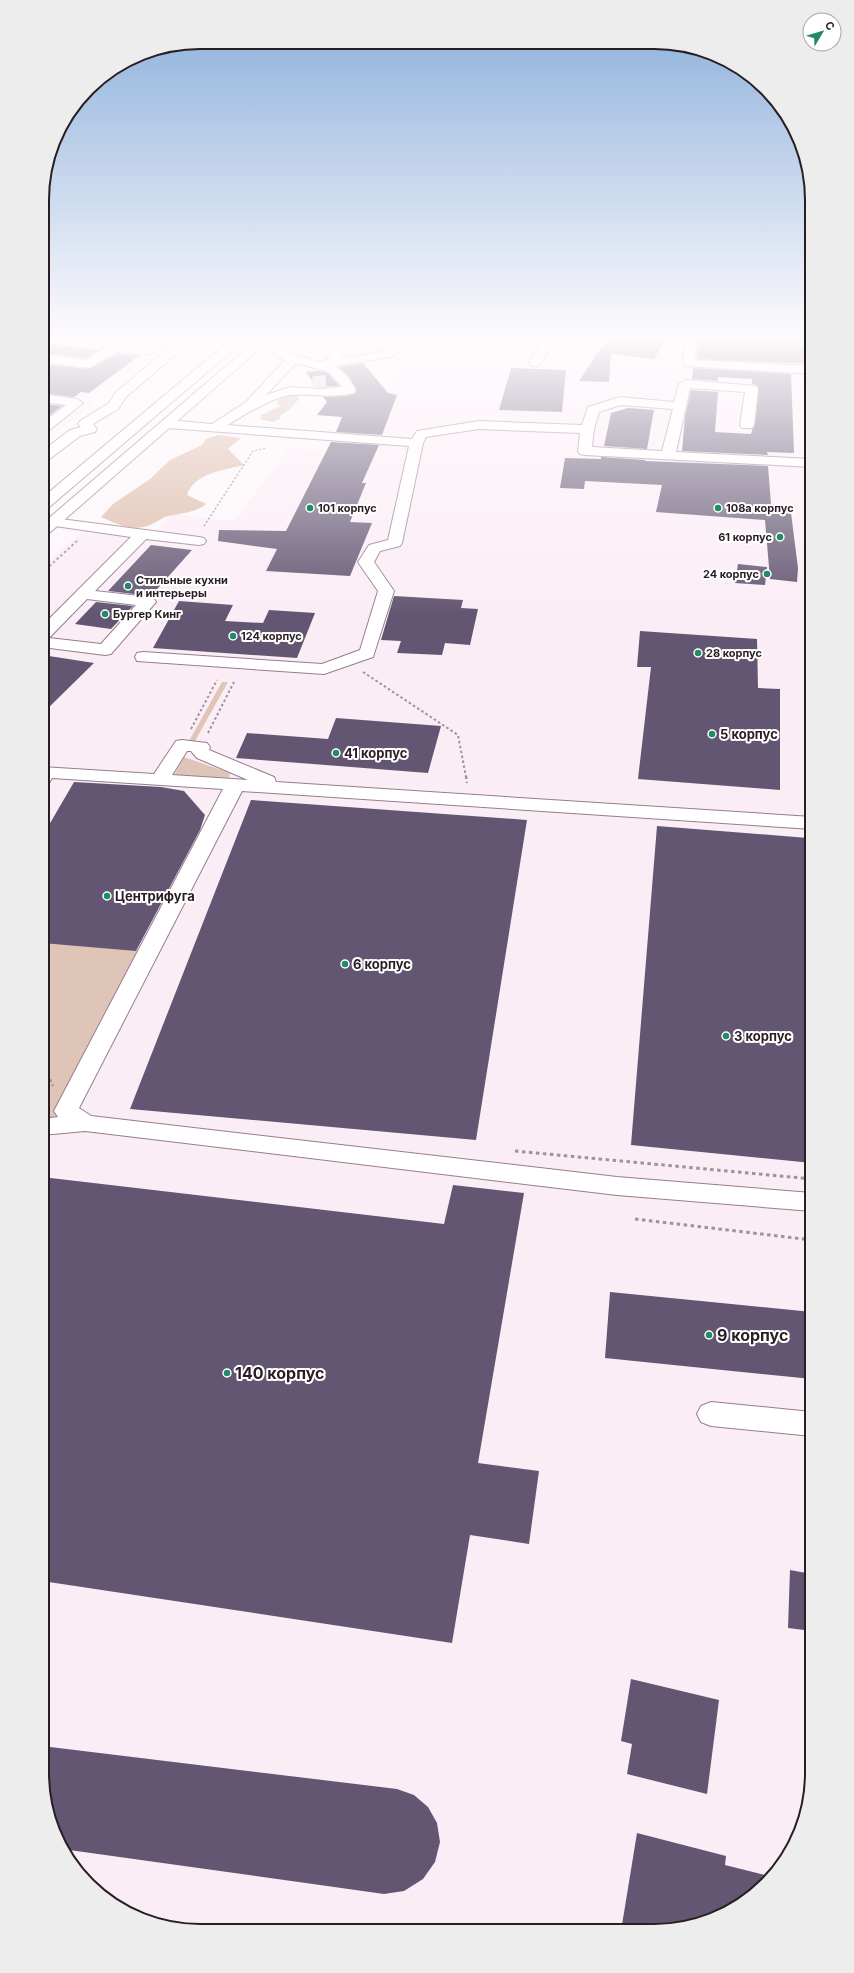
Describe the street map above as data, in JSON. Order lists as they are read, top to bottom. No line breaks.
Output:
{"places":["101 корпус","108а корпус","61 корпус","24 корпус","Стильные кухни и интерьеры","Бургер Кинг","124 корпус","28 корпус","5 корпус","41 корпус","Центрифуга","6 корпус","3 корпус","9 корпус","140 корпус"],"north":"top right"}
